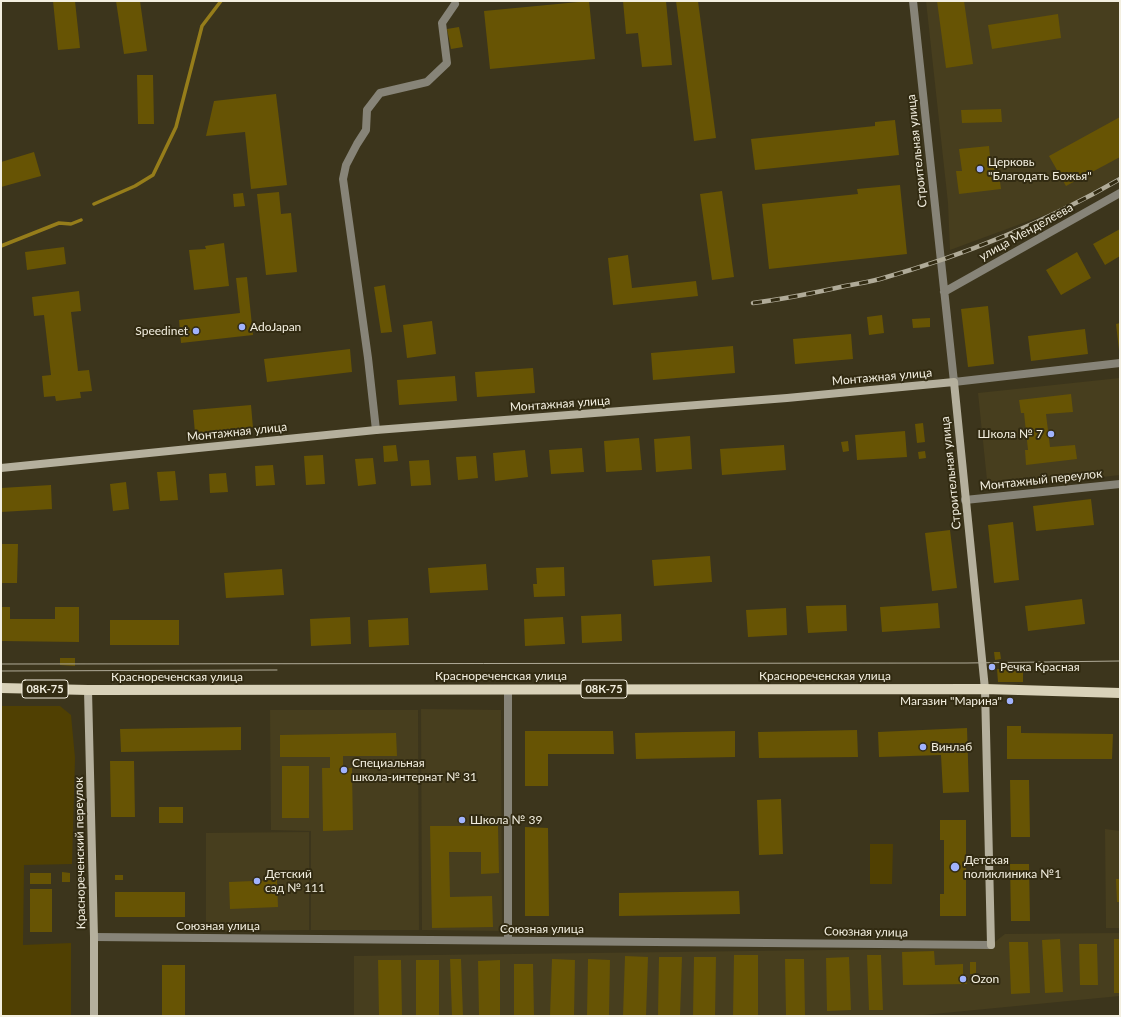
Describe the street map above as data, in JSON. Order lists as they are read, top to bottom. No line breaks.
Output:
{"streets":{"main road":["Краснореченская улица","08К-75"],"street":["Строительная улица","улица Менделеева","Монтажная улица","Монтажный переулок","Краснореченский переулок","Союзная улица"]},"crossings":[["Строительная улица","улица Менделеева"],["Строительная улица","Монтажная улица"],["Строительная улица","Монтажный переулок"],["Строительная улица","Краснореченская улица"],["Строительная улица","Союзная улица"],["Краснореченская улица","Краснореченский переулок"],["Краснореченский переулок","Союзная улица"]],"places":["Церковь \"Благодать Божья\"","AdoJapan","Speedinet","Школа № 7","Речка Красная","Магазин \"Марина\"","Винлаб","Специальная школа-интернат № 31","Школа № 39","Детская поликлиника №1","Детский сад № 111","Ozon"]}
